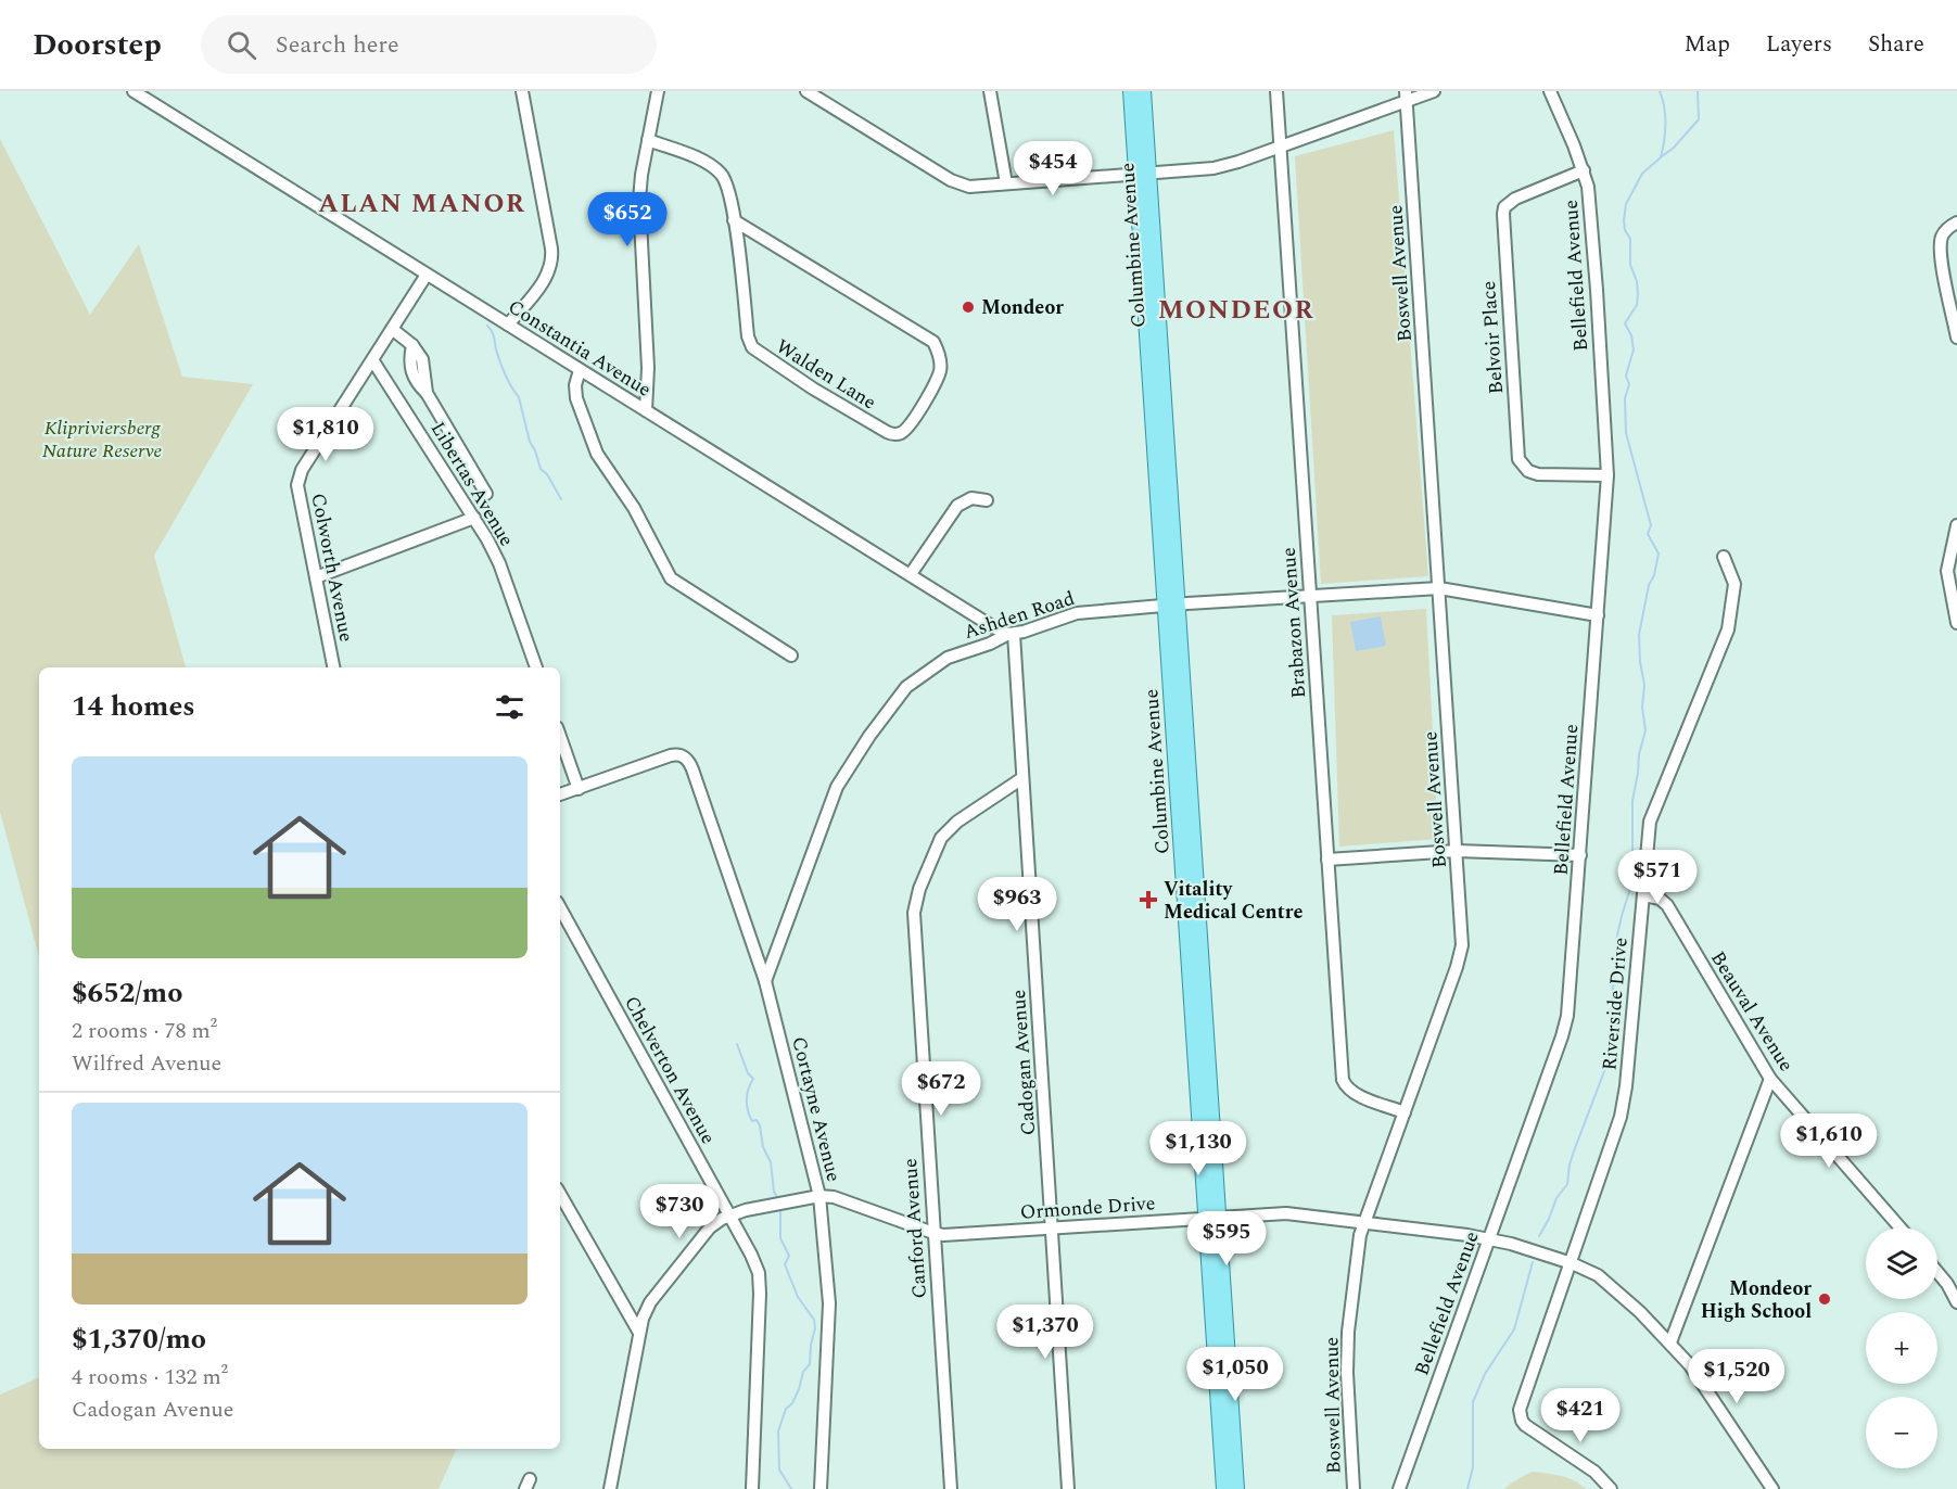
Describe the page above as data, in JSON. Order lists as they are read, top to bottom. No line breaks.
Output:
{"streets":{"main road":["Columbine Avenue"],"street":["Boswell Avenue","Bellefield Avenue","Belvoir Place","Constantia Avenue","Walden Lane","Libertas Avenue","Colworth Avenue","Ashden Road","Brabazon Avenue","Riverside Drive","Beauval Avenue","Cadogan Avenue","Chelverton Avenue","Cortayne Avenue","Ormonde Drive","Canford Avenue"]},"crossings":[["Columbine Avenue","Ashden Road"],["Columbine Avenue","Ormonde Drive"],["Boswell Avenue","Ashden Road"],["Boswell Avenue","Brabazon Avenue"],["Boswell Avenue","Ormonde Drive"],["Bellefield Avenue","Belvoir Place"],["Bellefield Avenue","Ashden Road"],["Bellefield Avenue","Ormonde Drive"],["Constantia Avenue","Colworth Avenue"],["Constantia Avenue","Ashden Road"],["Constantia Avenue","Cadogan Avenue"],["Libertas Avenue","Colworth Avenue"],["Ashden Road","Brabazon Avenue"],["Ashden Road","Cadogan Avenue"],["Ashden Road","Cortayne Avenue"],["Riverside Drive","Beauval Avenue"],["Riverside Drive","Ormonde Drive"],["Cadogan Avenue","Ormonde Drive"],["Cadogan Avenue","Canford Avenue"],["Chelverton Avenue","Ormonde Drive"],["Cortayne Avenue","Ormonde Drive"],["Ormonde Drive","Canford Avenue"]],"districts":["ALAN MANOR","MONDEOR"],"parks":["Klipriviersberg Nature Reserve"],"places":{"other":["Mondeor","Mondeor High School"],"health":["Vitality Medical Centre"]},"page":{"header":"Doorstep","search":"Search here","nav":["Map","Layers","Share"],"price":["$454","$652","$1,810","$571","$963","$672","$1,610","$1,130","$730","$595","$1,370","$1,050","$1,520","$421"],"heading":"14 homes","list":[{"name":"$652/mo","note":"2 rooms · 78 m² · Wilfred Avenue"},{"name":"$1,370/mo","note":"4 rooms · 132 m² · Cadogan Avenue"}],"map_buttons":["+","−"]}}
